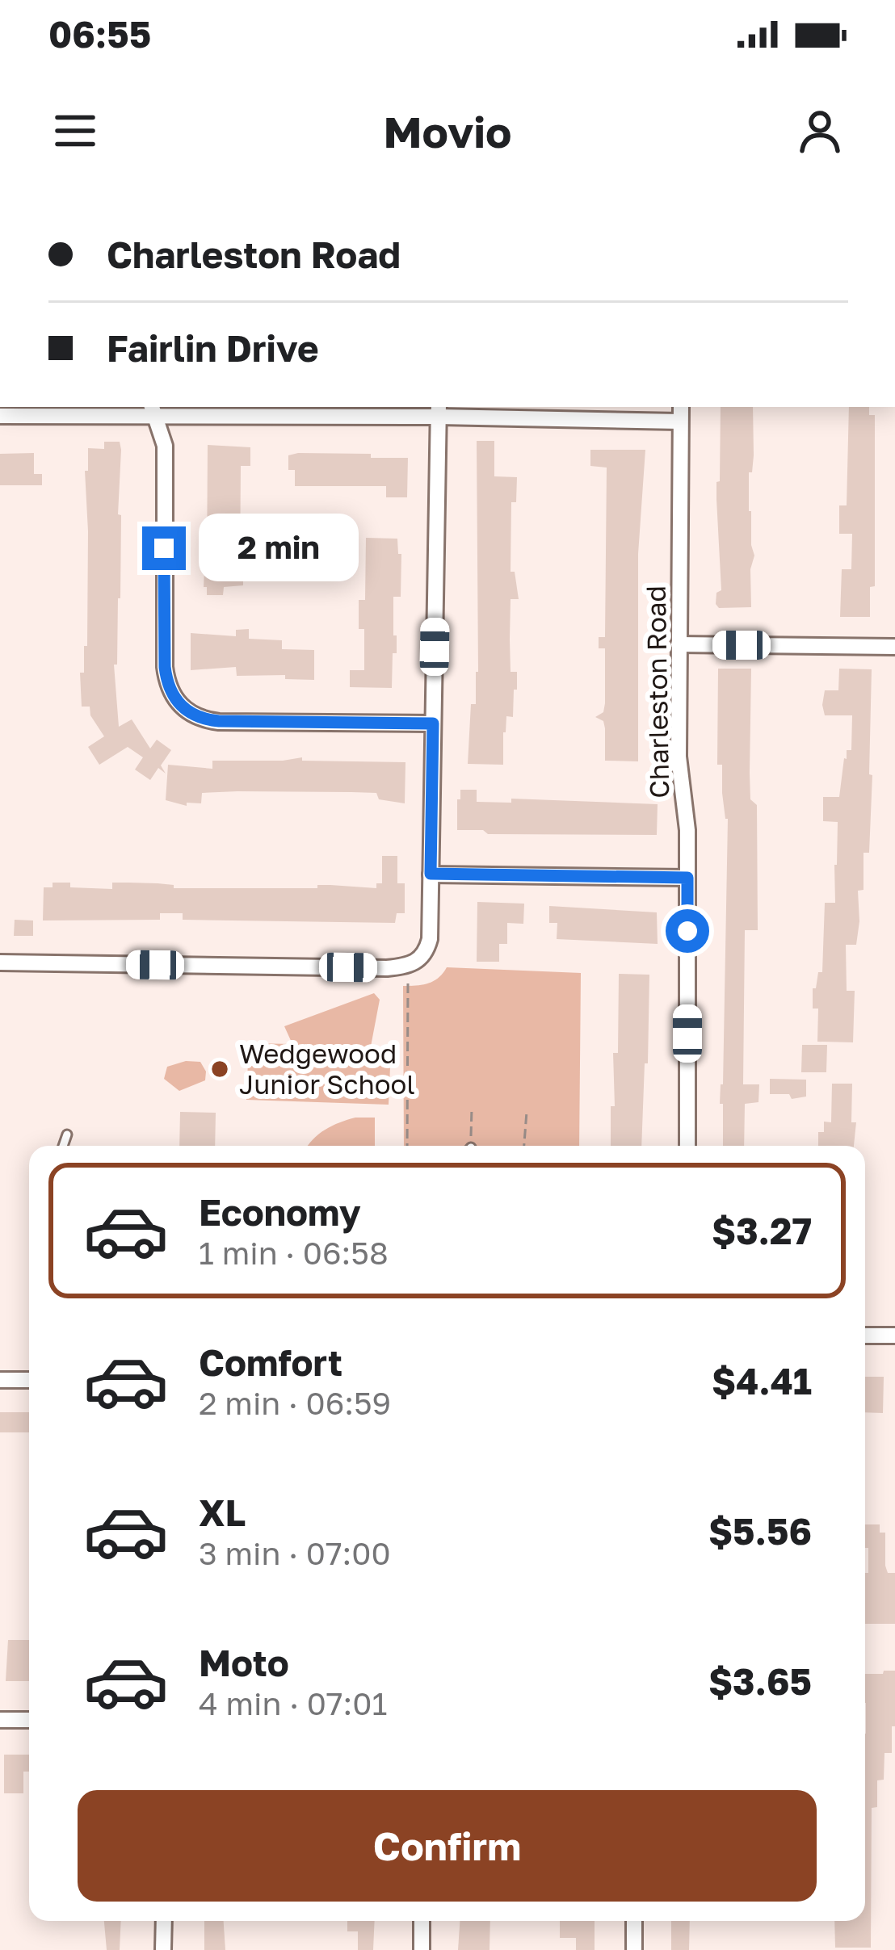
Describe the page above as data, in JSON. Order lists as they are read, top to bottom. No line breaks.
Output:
{"streets":{"street":["Charleston Road"]},"places":["Wedgewood Junior School"],"page":{"status":"06:55","header":"Movio","banner":["Charleston Road","Fairlin Drive"],"bubble":"2 min","list":[{"name":"Economy","note":"1 min · 06:58","value":"$3.27"},{"name":"Comfort","note":"2 min · 06:59","value":"$4.41"},{"name":"XL","note":"3 min · 07:00","value":"$5.56"},{"name":"Moto","note":"4 min · 07:01","value":"$3.65"}],"buttons":"Confirm"}}
